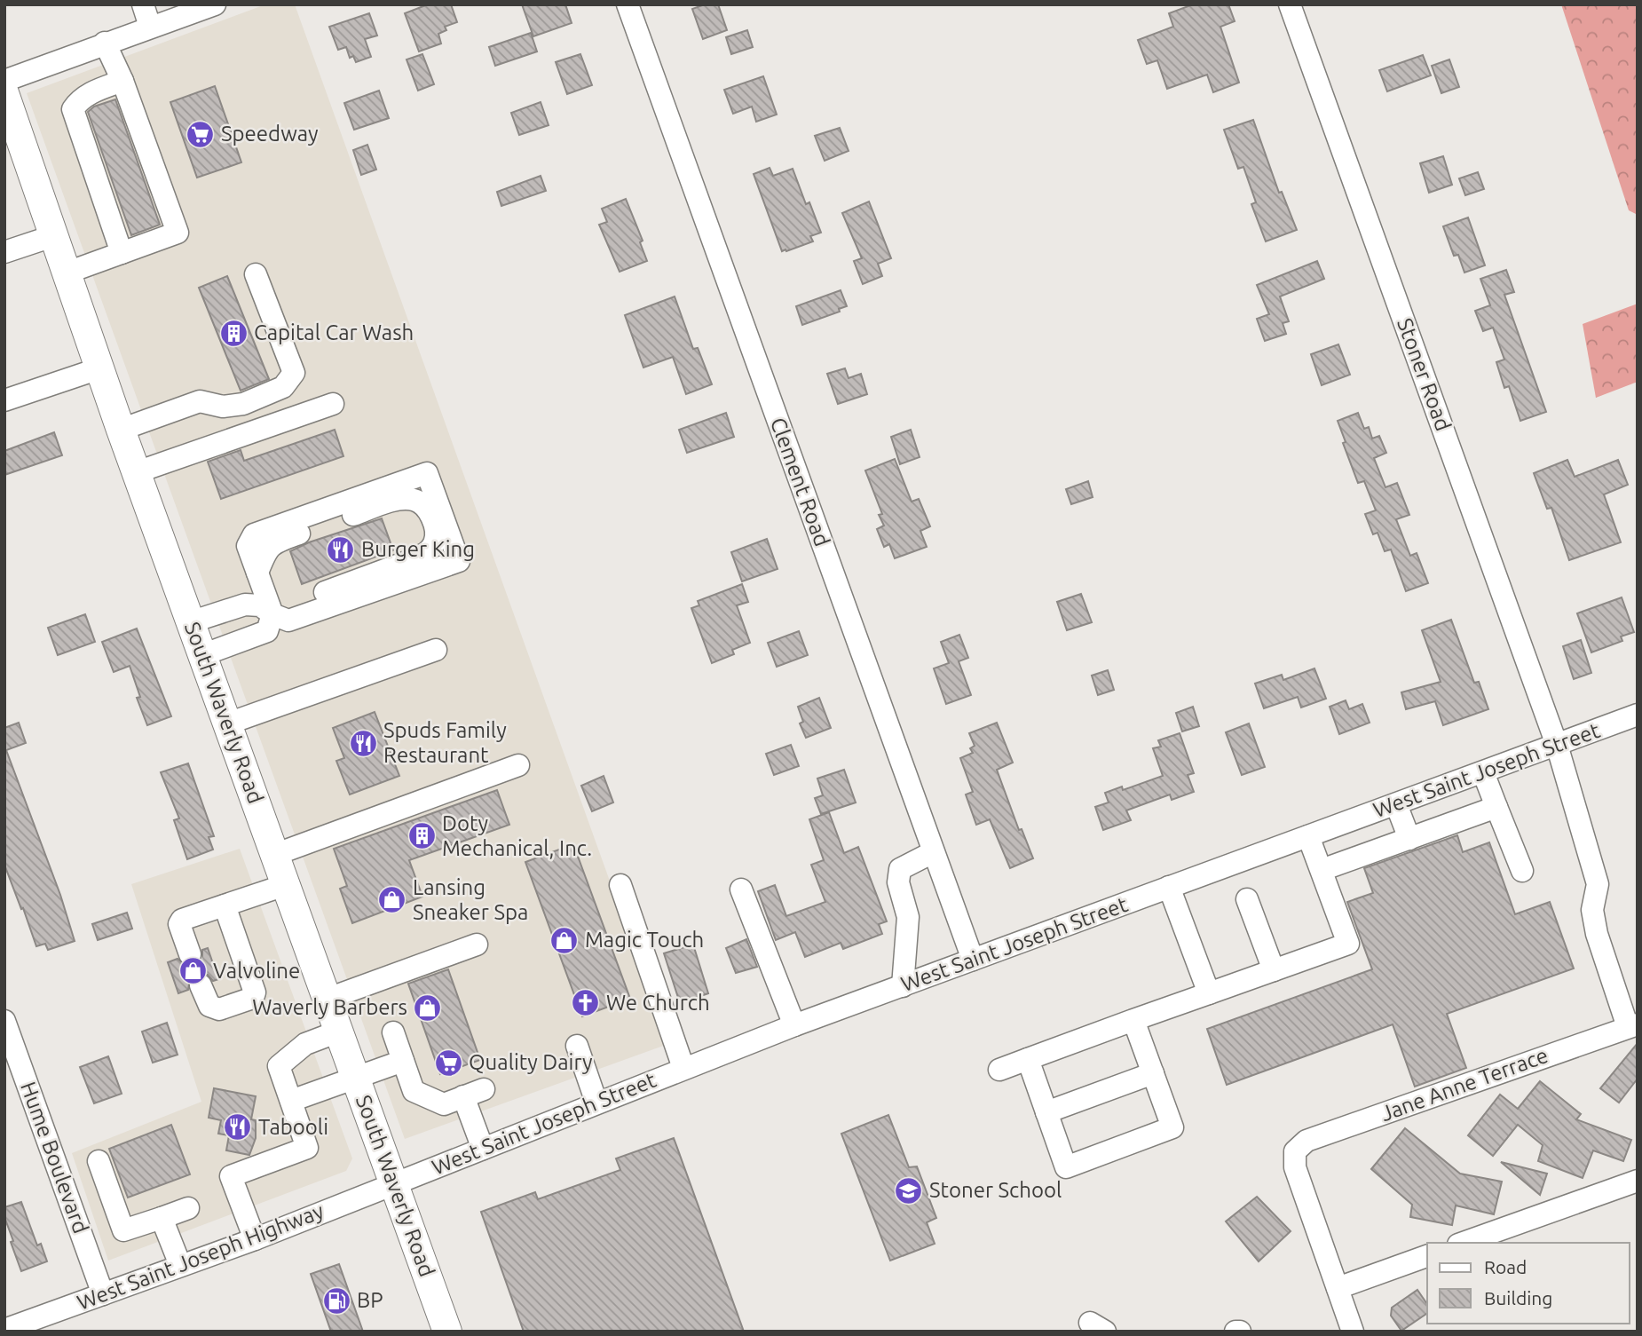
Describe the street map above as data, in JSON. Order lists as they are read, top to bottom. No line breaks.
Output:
{"streets":{"main road":["South Waverly Road"],"street":["Stoner Road","Clement Road","West Saint Joseph Street","Jane Anne Terrace","Hume Boulevard","West Saint Joseph Highway"]},"crossings":[["Stoner Road","West Saint Joseph Street"],["Stoner Road","Jane Anne Terrace"],["Clement Road","West Saint Joseph Street"],["South Waverly Road","West Saint Joseph Street"],["South Waverly Road","West Saint Joseph Highway"],["West Saint Joseph Street","West Saint Joseph Highway"],["Hume Boulevard","West Saint Joseph Highway"]],"places":{"supermarket":["Speedway","Quality Dairy"],"building":["Capital Car Wash","Doty Mechanical, Inc."],"restaurant":["Burger King","Spuds Family Restaurant","Tabooli"],"shop":["Lansing Sneaker Spa","Magic Touch","Valvoline","Waverly Barbers"],"church":["We Church"],"school or university":["Stoner School"],"fuel station":["BP"]},"legend":["Road","Building"]}
